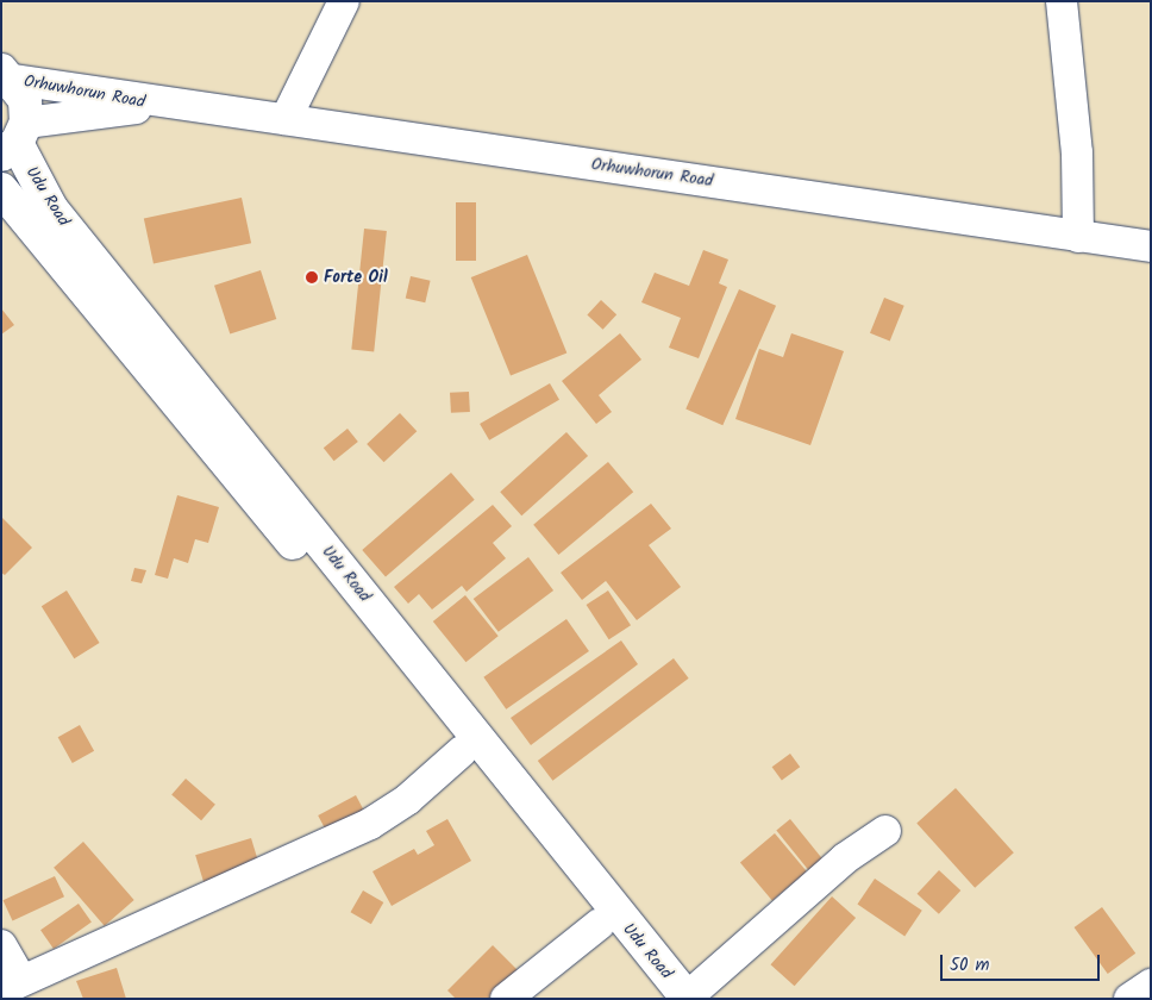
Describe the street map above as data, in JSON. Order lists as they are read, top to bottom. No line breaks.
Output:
{"streets":{"main road":["Udu Road"],"street":["Orhuwhorun Road"]},"crossings":[["Orhuwhorun Road","Udu Road"]],"places":["Forte Oil"],"scale_bar":"50 m"}
